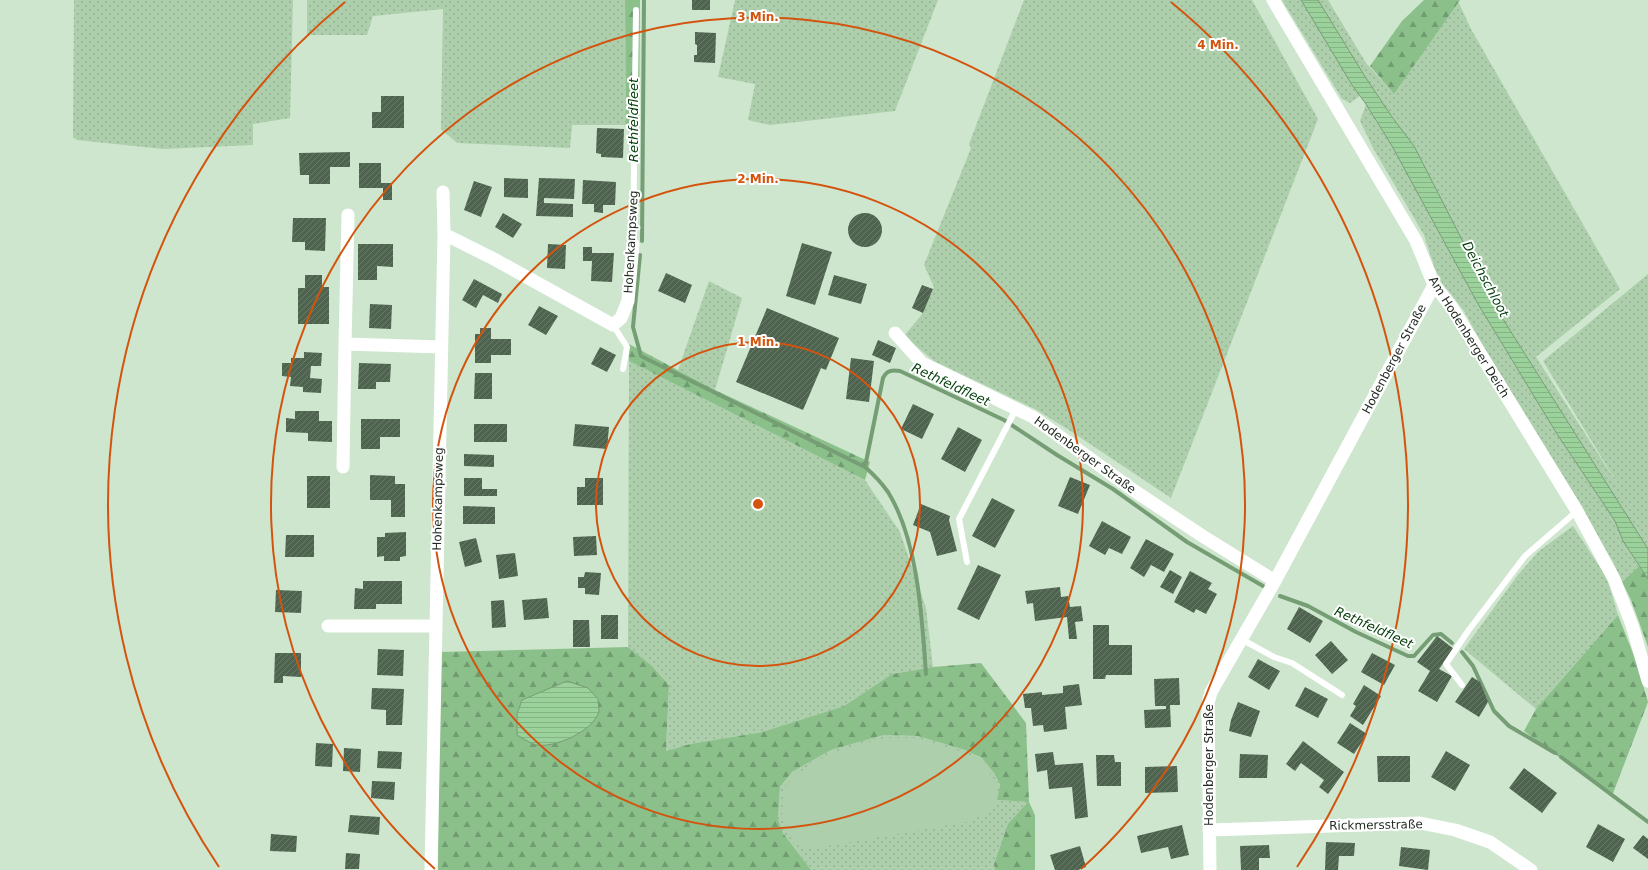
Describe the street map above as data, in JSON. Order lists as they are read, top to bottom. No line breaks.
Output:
{"streets":{"street":["Hohenkampsweg","Am Hodenberger Deich","Hodenberger Straße","Rickmersstraße"]},"crossings":[["Am Hodenberger Deich","Hodenberger Straße"],["Hodenberger Straße","Rickmersstraße"]],"water":["Rethfeldfleet","Deichschloot"],"rings":["3 Min.","4 Min.","2 Min.","1 Min."]}
